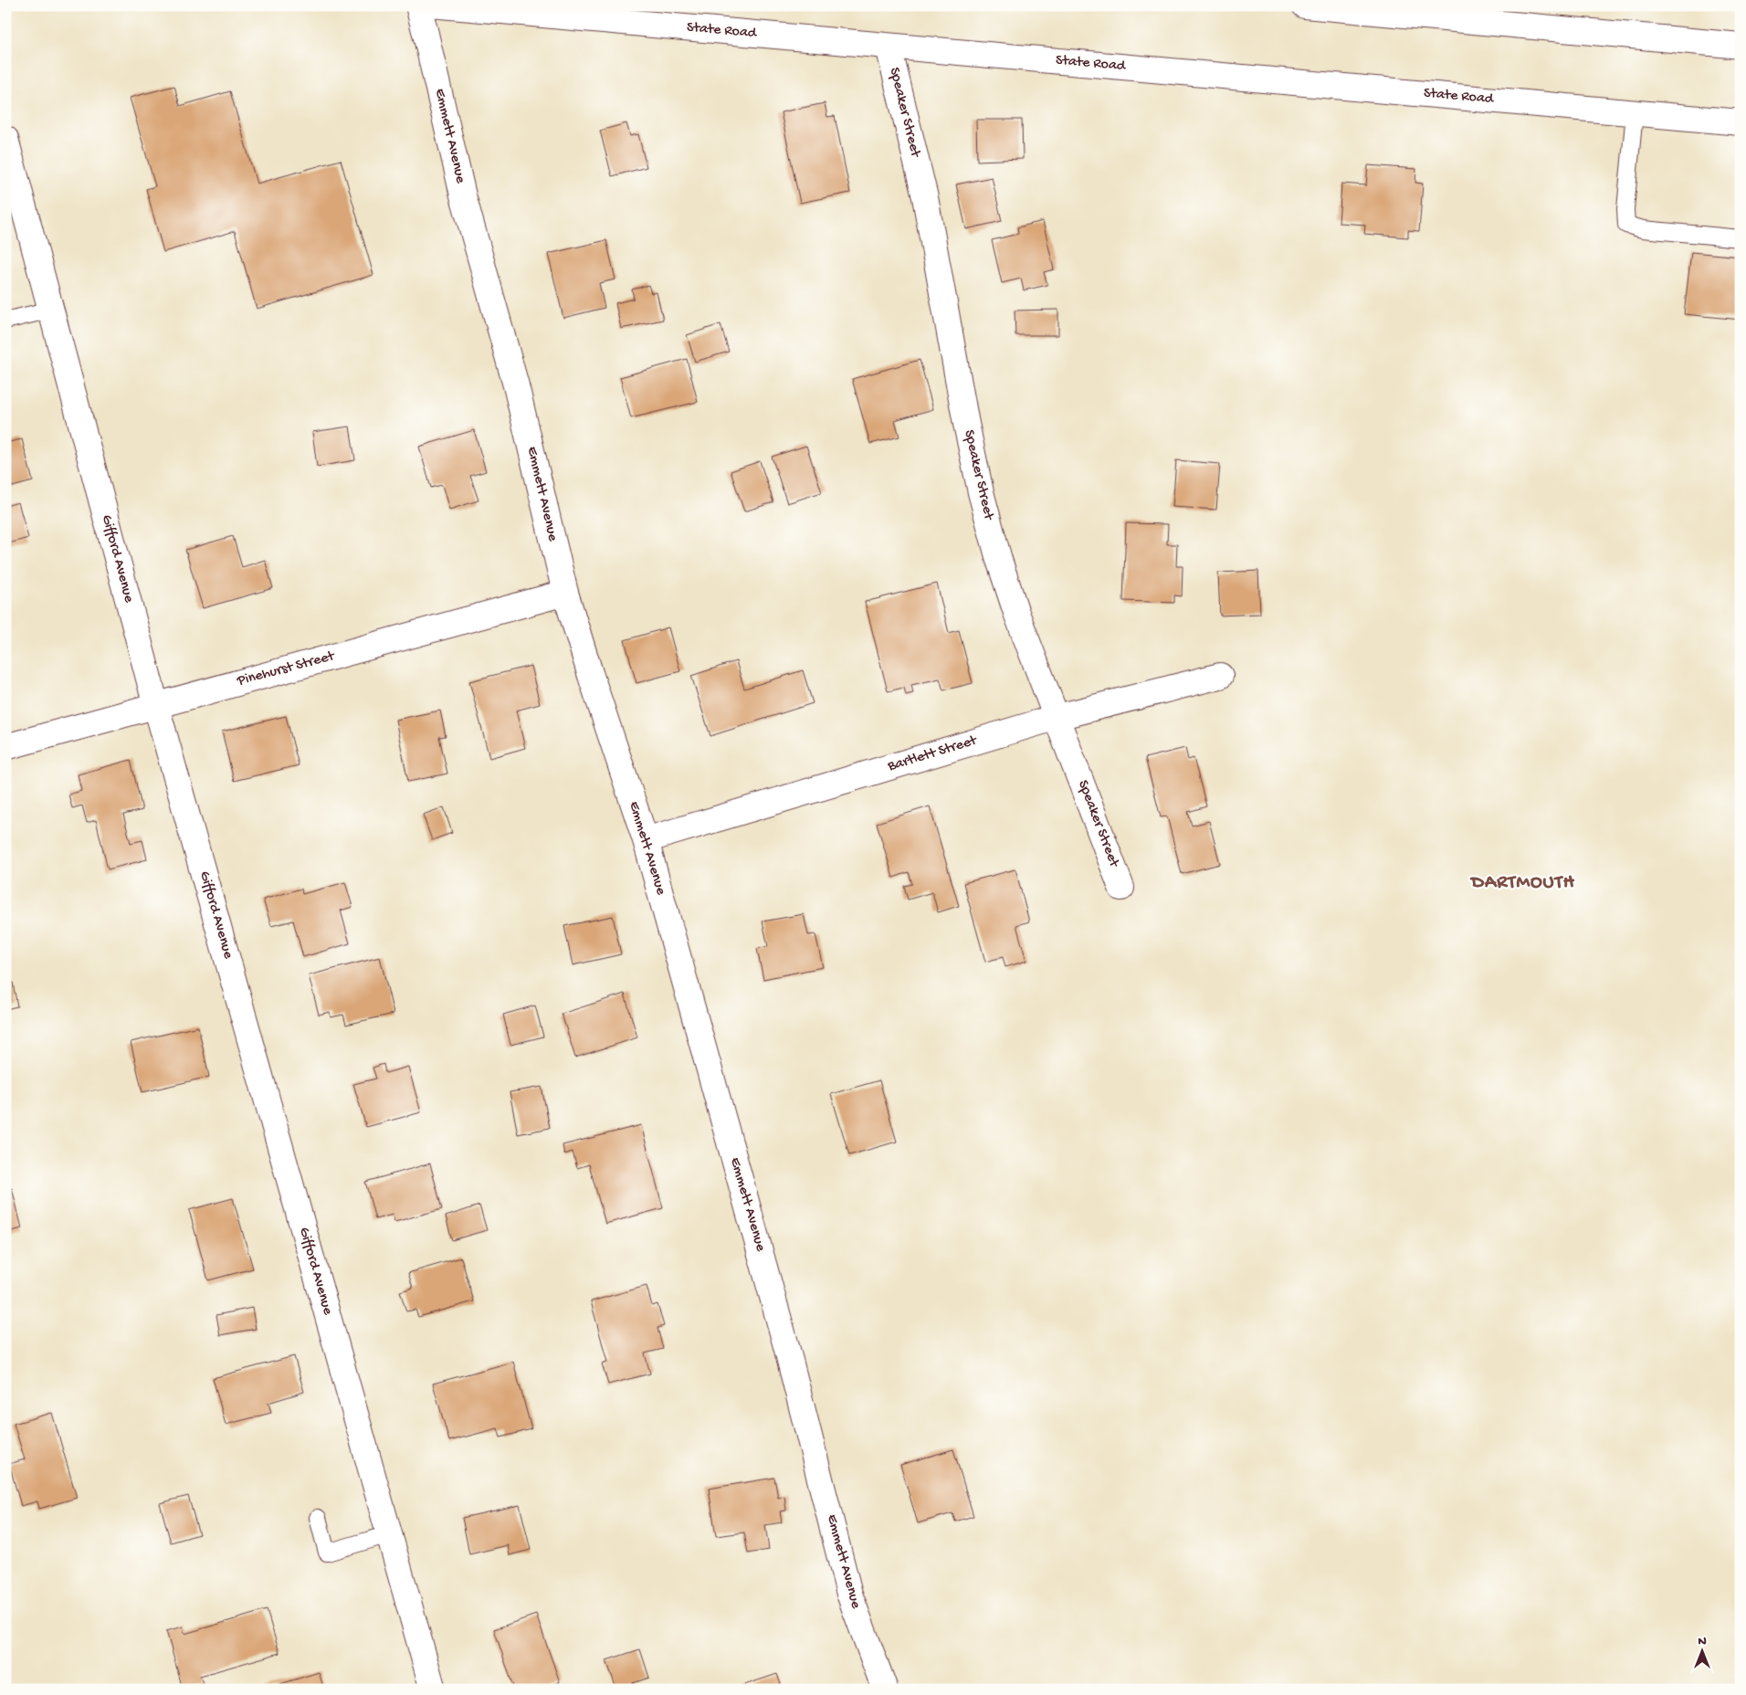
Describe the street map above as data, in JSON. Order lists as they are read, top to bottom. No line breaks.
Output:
{"streets":{"street":["State Road","Speaker Street","Emmett Avenue","Gifford Avenue","Pinehurst Street","Bartlett Street"]},"crossings":[["State Road","Speaker Street"],["Speaker Street","Bartlett Street"],["Emmett Avenue","Pinehurst Street"],["Emmett Avenue","Bartlett Street"],["Gifford Avenue","Pinehurst Street"]],"districts":["DARTMOUTH"],"north":"top"}
